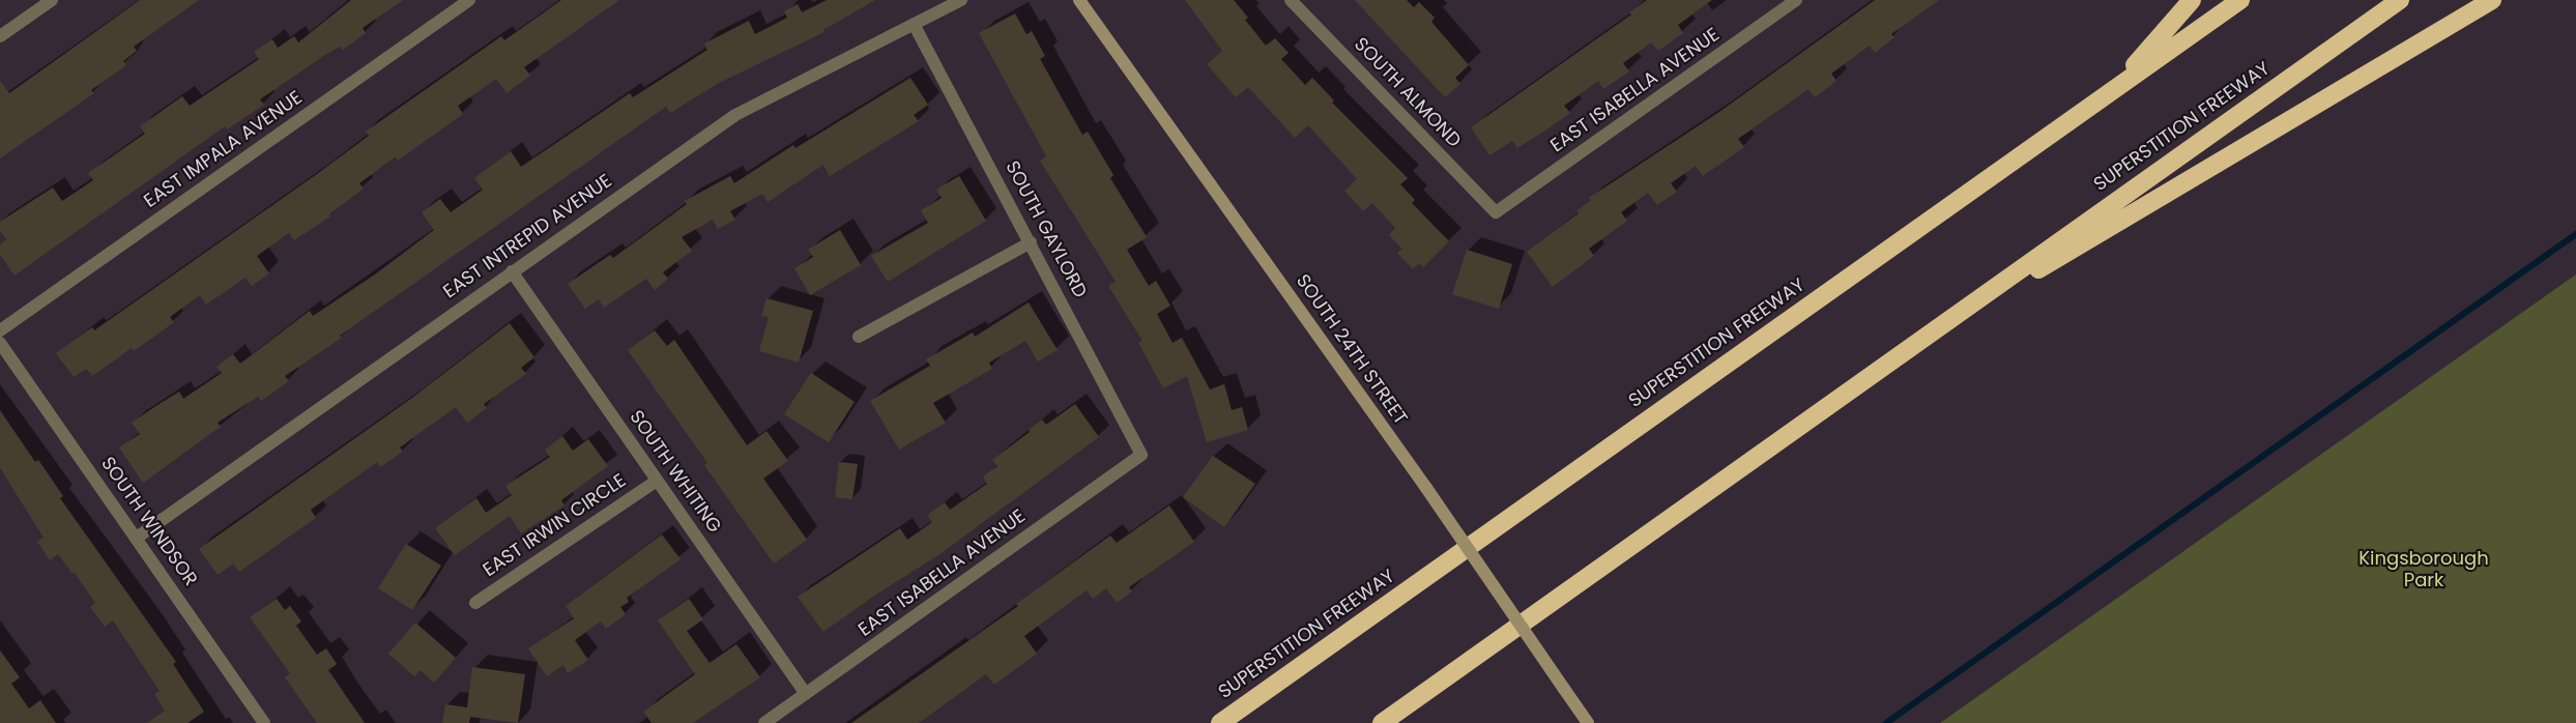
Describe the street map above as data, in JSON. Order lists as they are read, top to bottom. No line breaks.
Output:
{"streets":{"highway":["SUPERSTITION FREEWAY"],"street":["EAST ISABELLA AVENUE","SOUTH ALMOND","EAST IMPALA AVENUE","SOUTH GAYLORD","EAST INTREPID AVENUE","SOUTH 24TH STREET","SOUTH WHITING","SOUTH WINDSOR","EAST IRWIN CIRCLE"]},"crossings":[["EAST ISABELLA AVENUE","SOUTH ALMOND"],["EAST ISABELLA AVENUE","SOUTH GAYLORD"],["EAST ISABELLA AVENUE","SOUTH WHITING"],["SOUTH GAYLORD","EAST INTREPID AVENUE"],["EAST INTREPID AVENUE","SOUTH WHITING"],["EAST INTREPID AVENUE","SOUTH WINDSOR"],["SOUTH WHITING","EAST IRWIN CIRCLE"]],"parks":["Kingsborough Park"]}
